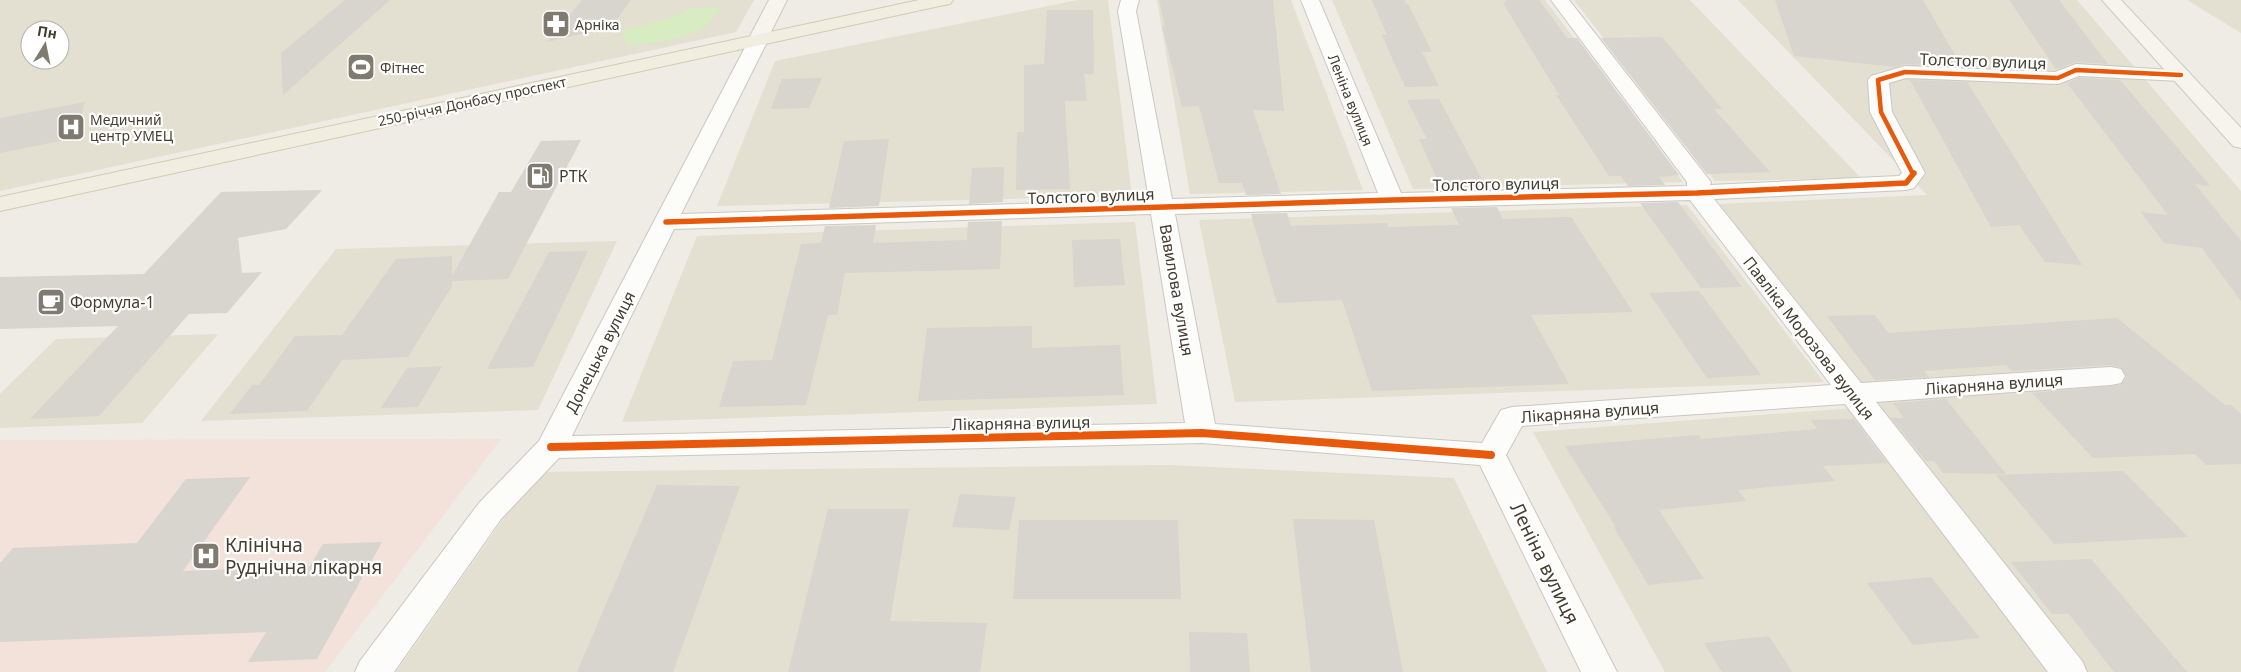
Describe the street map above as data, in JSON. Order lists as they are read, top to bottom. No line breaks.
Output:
{"streets":{"main road":["250-річчя Донбасу проспект"],"street":["Толстого вулиця","Леніна вулиця","Вавилова вулиця","Павліка Морозова вулиця","Донецька вулиця","Лікарняна вулиця"]},"crossings":[["Толстого вулиця","Леніна вулиця"],["Толстого вулиця","Вавилова вулиця"],["Толстого вулиця","Павліка Морозова вулиця"],["Толстого вулиця","Донецька вулиця"],["Леніна вулиця","Лікарняна вулиця"],["250-річчя Донбасу проспект","Донецька вулиця"],["Вавилова вулиця","Лікарняна вулиця"],["Павліка Морозова вулиця","Лікарняна вулиця"],["Донецька вулиця","Лікарняна вулиця"]],"places":{"pharmacy":["Арніка"],"sports":["Фітнес"],"hospital":["Медичний центр УМЕЦ","Клінічна Руднічна лікарня"],"fuel station":["РТК"],"cafe":["Формула-1"]},"north":"top"}
